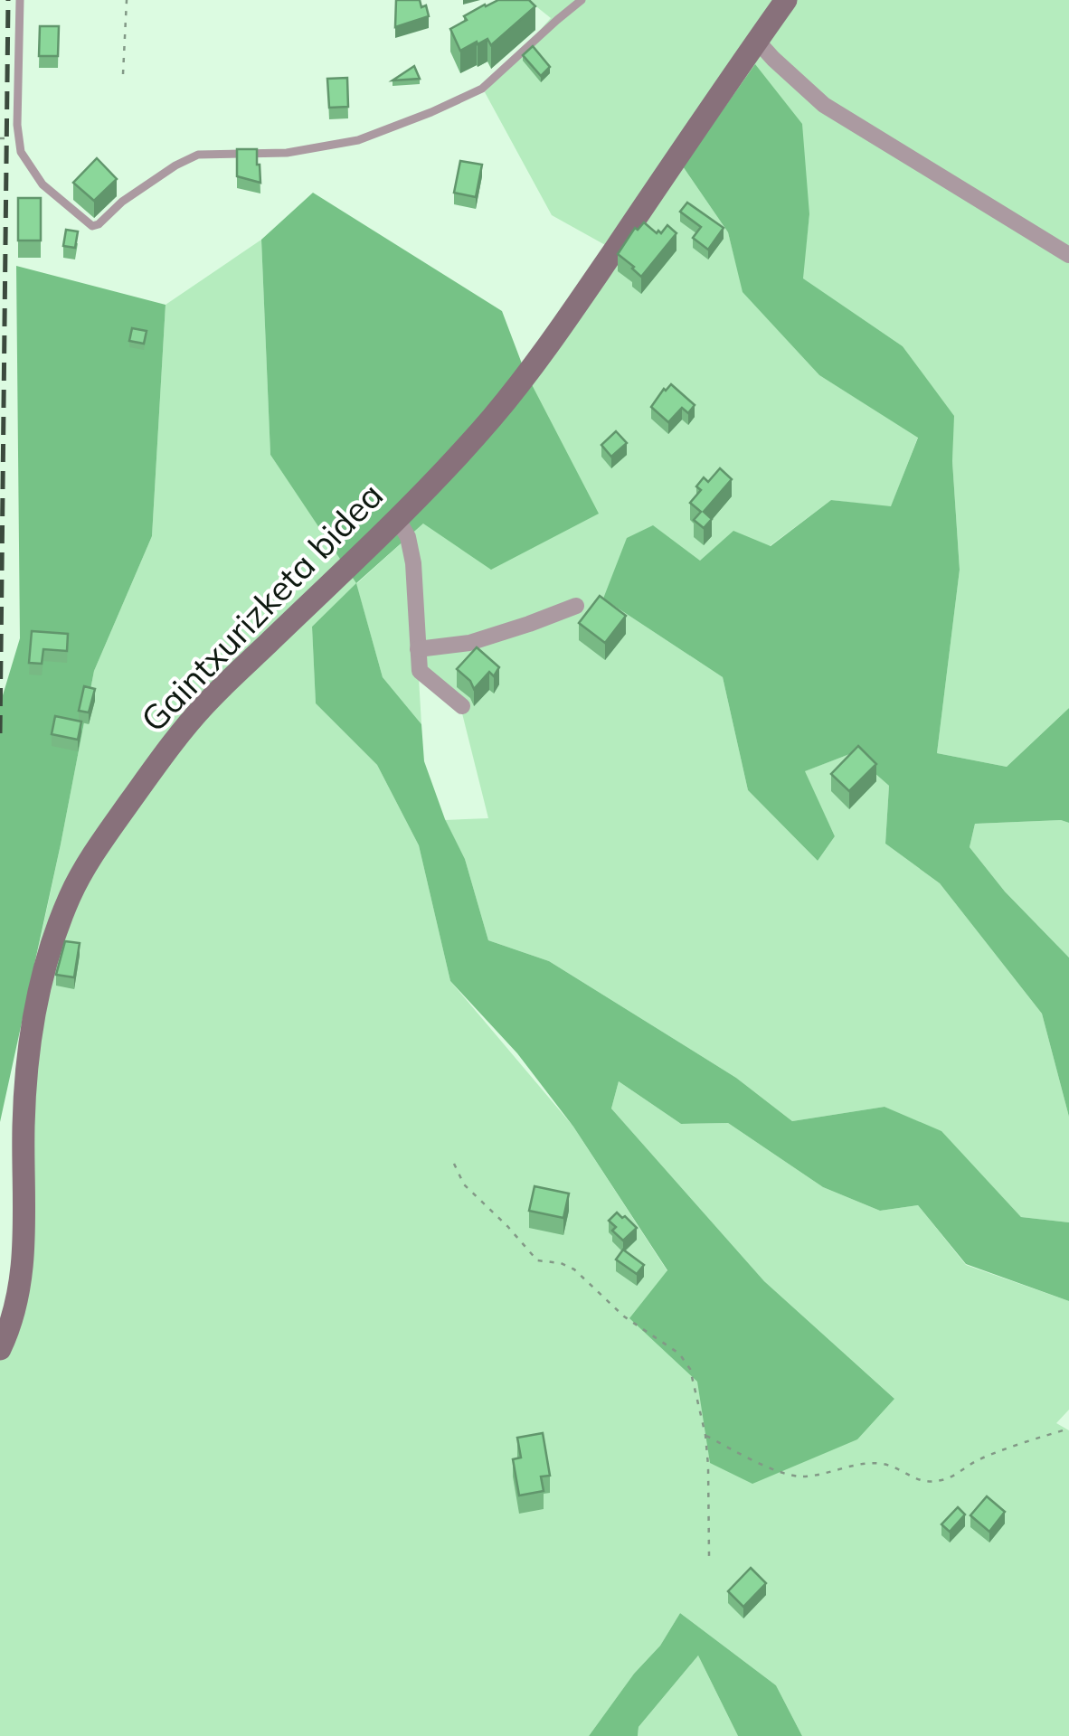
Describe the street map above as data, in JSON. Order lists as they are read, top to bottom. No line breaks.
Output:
{"streets":{"main road":["Gaintxurizketa bidea"]}}
